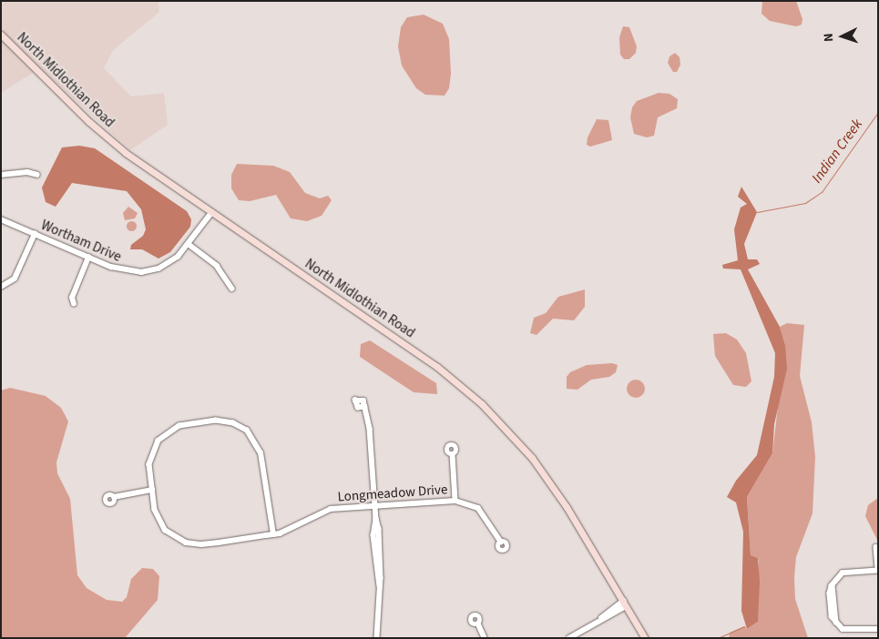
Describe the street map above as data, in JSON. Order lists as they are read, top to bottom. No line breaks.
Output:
{"streets":{"main road":["North Midlothian Road"],"street":["Wortham Drive","Longmeadow Drive"]},"crossings":[["North Midlothian Road","Wortham Drive"]],"water":["Indian Creek"],"north":"left"}
